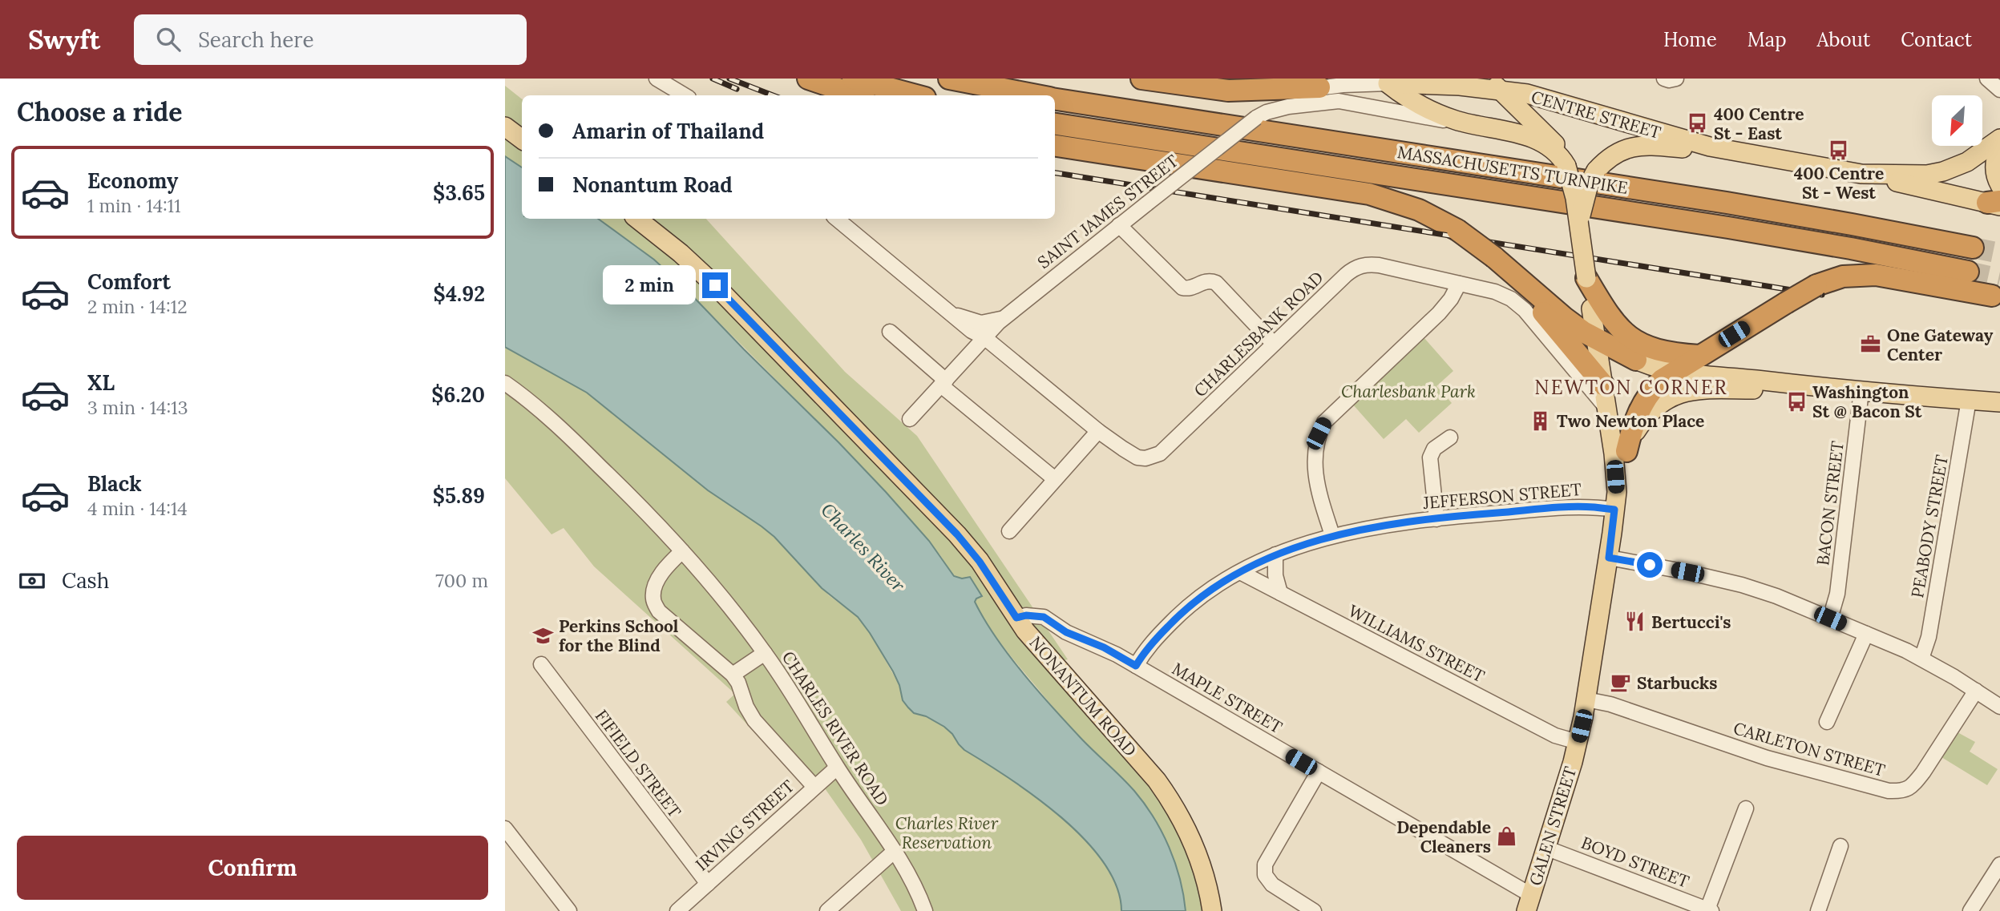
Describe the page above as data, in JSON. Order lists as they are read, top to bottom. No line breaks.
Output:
{"streets":{"highway":["MASSACHUSETTS TURNPIKE"],"main road":["CENTRE STREET","NONANTUM ROAD","GALEN STREET"],"street":["SAINT JAMES STREET","CHARLESBANK ROAD","JEFFERSON STREET","BACON STREET","PEABODY STREET","WILLIAMS STREET","MAPLE STREET","CHARLES RIVER ROAD","CARLETON STREET","FIFIELD STREET","IRVING STREET","BOYD STREET"]},"crossings":[["CENTRE STREET","SAINT JAMES STREET"],["SAINT JAMES STREET","CHARLESBANK ROAD"],["JEFFERSON STREET","WILLIAMS STREET"],["JEFFERSON STREET","MAPLE STREET"],["WILLIAMS STREET","GALEN STREET"],["NONANTUM ROAD","MAPLE STREET"],["MAPLE STREET","GALEN STREET"],["CHARLES RIVER ROAD","IRVING STREET"],["CARLETON STREET","GALEN STREET"],["FIFIELD STREET","IRVING STREET"],["GALEN STREET","BOYD STREET"]],"districts":["NEWTON CORNER"],"water":["Charles River"],"parks":["Charlesbank Park","Charles River Reservation"],"places":{"bus stop":["400 Centre St - East","400 Centre St - West","Washington St @ Bacon St"],"office":["One Gateway Center"],"building":["Two Newton Place"],"restaurant":["Bertucci's"],"school or university":["Perkins School for the Blind"],"cafe":["Starbucks"],"shop":["Dependable Cleaners"]},"north":"bottom left","page":{"header":"Swyft","search":"Search here","nav":["Home","Map","About","Contact"],"heading":"Choose a ride","banner":["Amarin of Thailand","Nonantum Road"],"list":[{"name":"Economy","note":"1 min · 14:11","value":"$3.65"},{"name":"Comfort","note":"2 min · 14:12","value":"$4.92"},{"name":"XL","note":"3 min · 14:13","value":"$6.20"},{"name":"Black","note":"4 min · 14:14","value":"$5.89"}],"bubble":"2 min","pay":["Cash","700 m"],"buttons":"Confirm"}}
